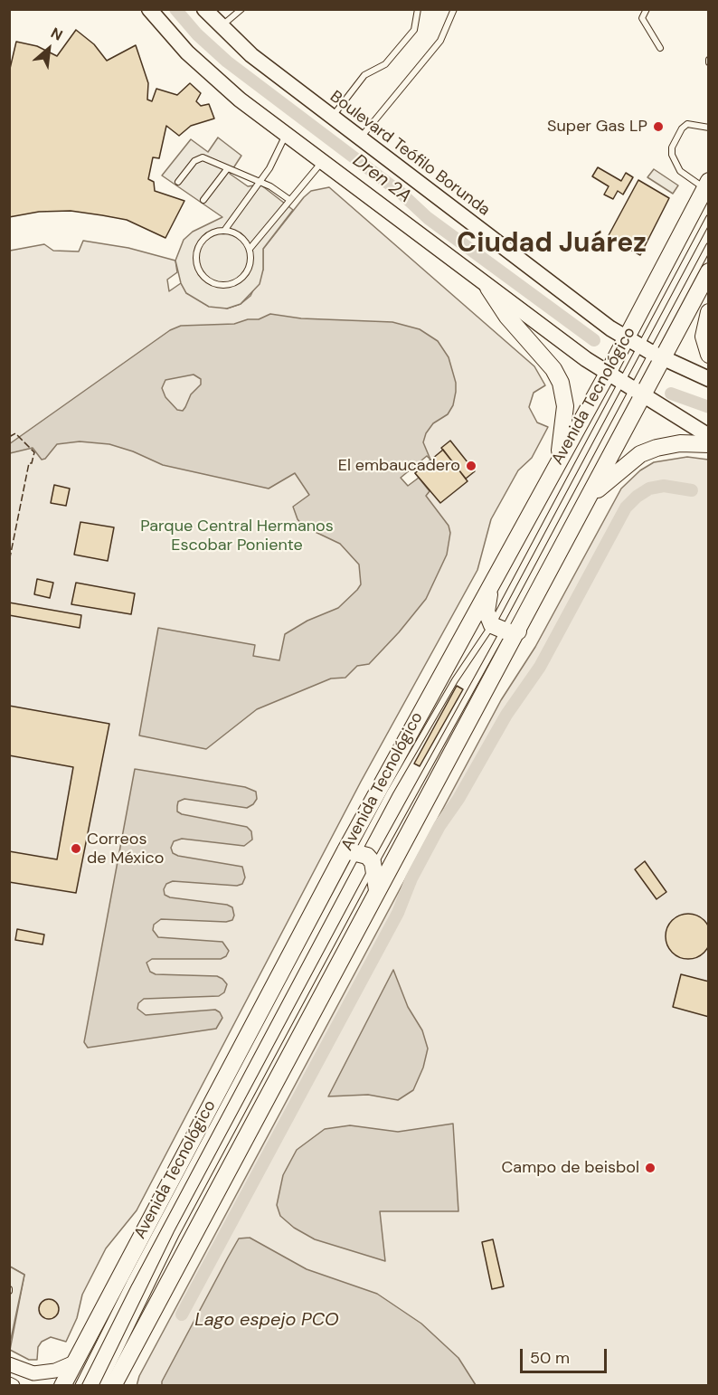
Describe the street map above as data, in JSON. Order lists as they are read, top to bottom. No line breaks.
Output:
{"streets":{"main road":["Boulevard Teófilo Borunda","Avenida Tecnológico"]},"crossings":[["Boulevard Teófilo Borunda","Avenida Tecnológico"]],"districts":["Ciudad Juárez"],"water":["Dren 2A","Lago espejo PCO"],"parks":["Parque Central Hermanos Escobar Poniente"],"places":["Super Gas LP","El embaucadero","Correos de México","Campo de beisbol"],"scale_bar":"50 m","north":"top right"}
